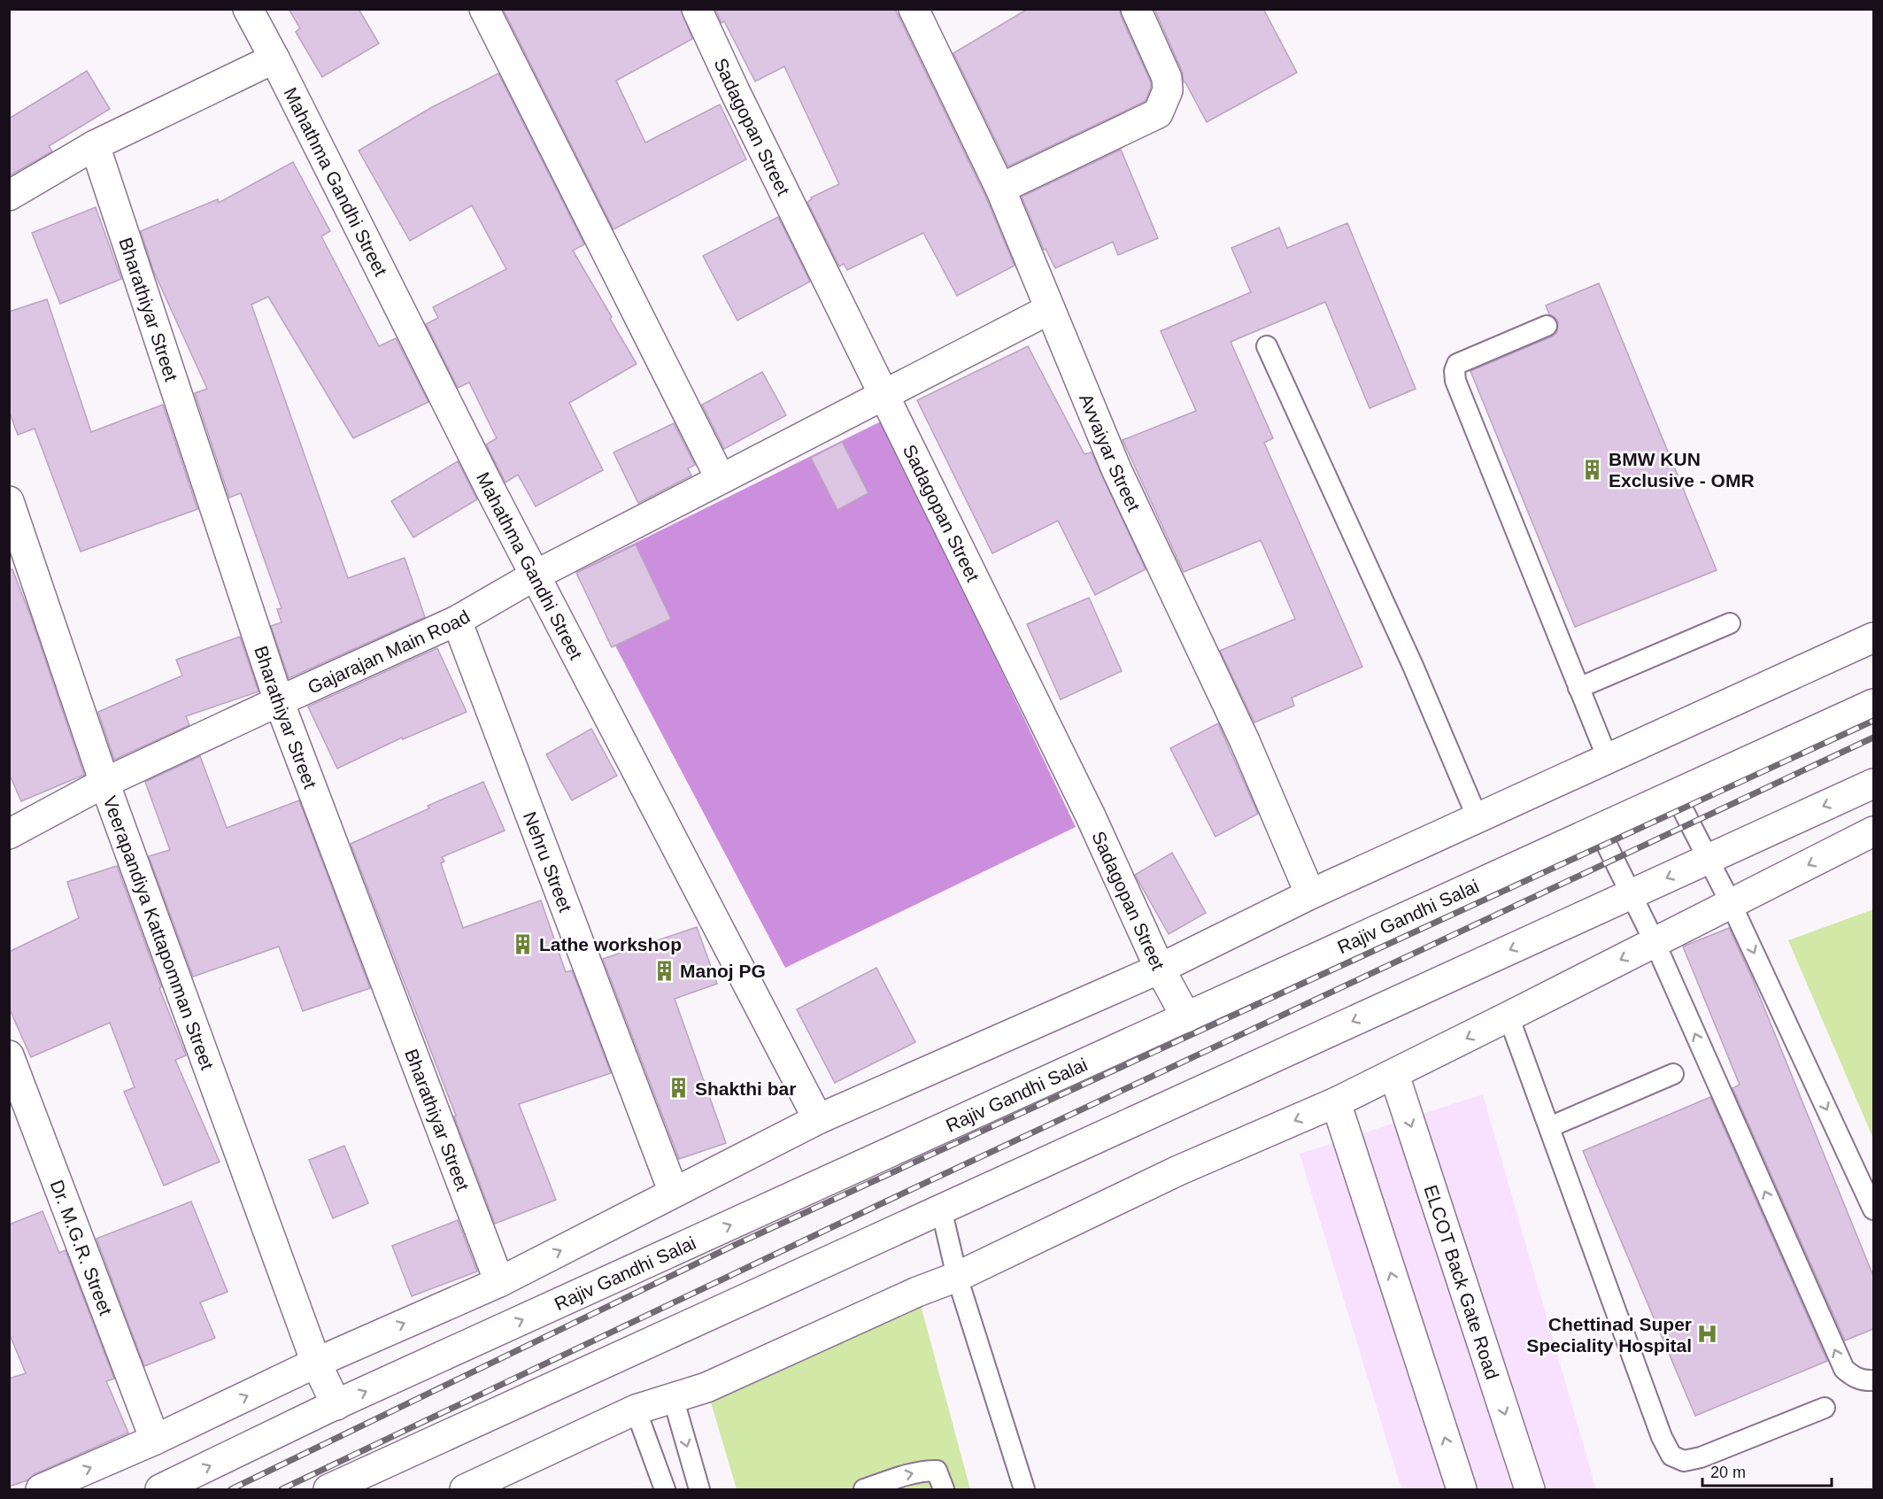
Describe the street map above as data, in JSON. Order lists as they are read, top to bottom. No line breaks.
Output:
{"streets":{"street":["Sadagopan Street","Mahathma Gandhi Street","Bharathiyar Street","Avvaiyar Street","Gajarajan Main Road","Nehru Street","Rajiv Gandhi Salai","Veerapandiya Kattapomman Street","Dr. M.G.R. Street","ELCOT Back Gate Road"]},"crossings":[["Sadagopan Street","Gajarajan Main Road"],["Sadagopan Street","Rajiv Gandhi Salai"],["Mahathma Gandhi Street","Gajarajan Main Road"],["Bharathiyar Street","Gajarajan Main Road"],["Avvaiyar Street","Gajarajan Main Road"],["Gajarajan Main Road","Nehru Street"],["Gajarajan Main Road","Veerapandiya Kattapomman Street"],["Rajiv Gandhi Salai","Veerapandiya Kattapomman Street"]],"places":{"building":["BMW KUN Exclusive - OMR","Lathe workshop","Manoj PG","Shakthi bar"],"hospital":["Chettinad Super Speciality Hospital"]},"scale_bar":"20 m"}
